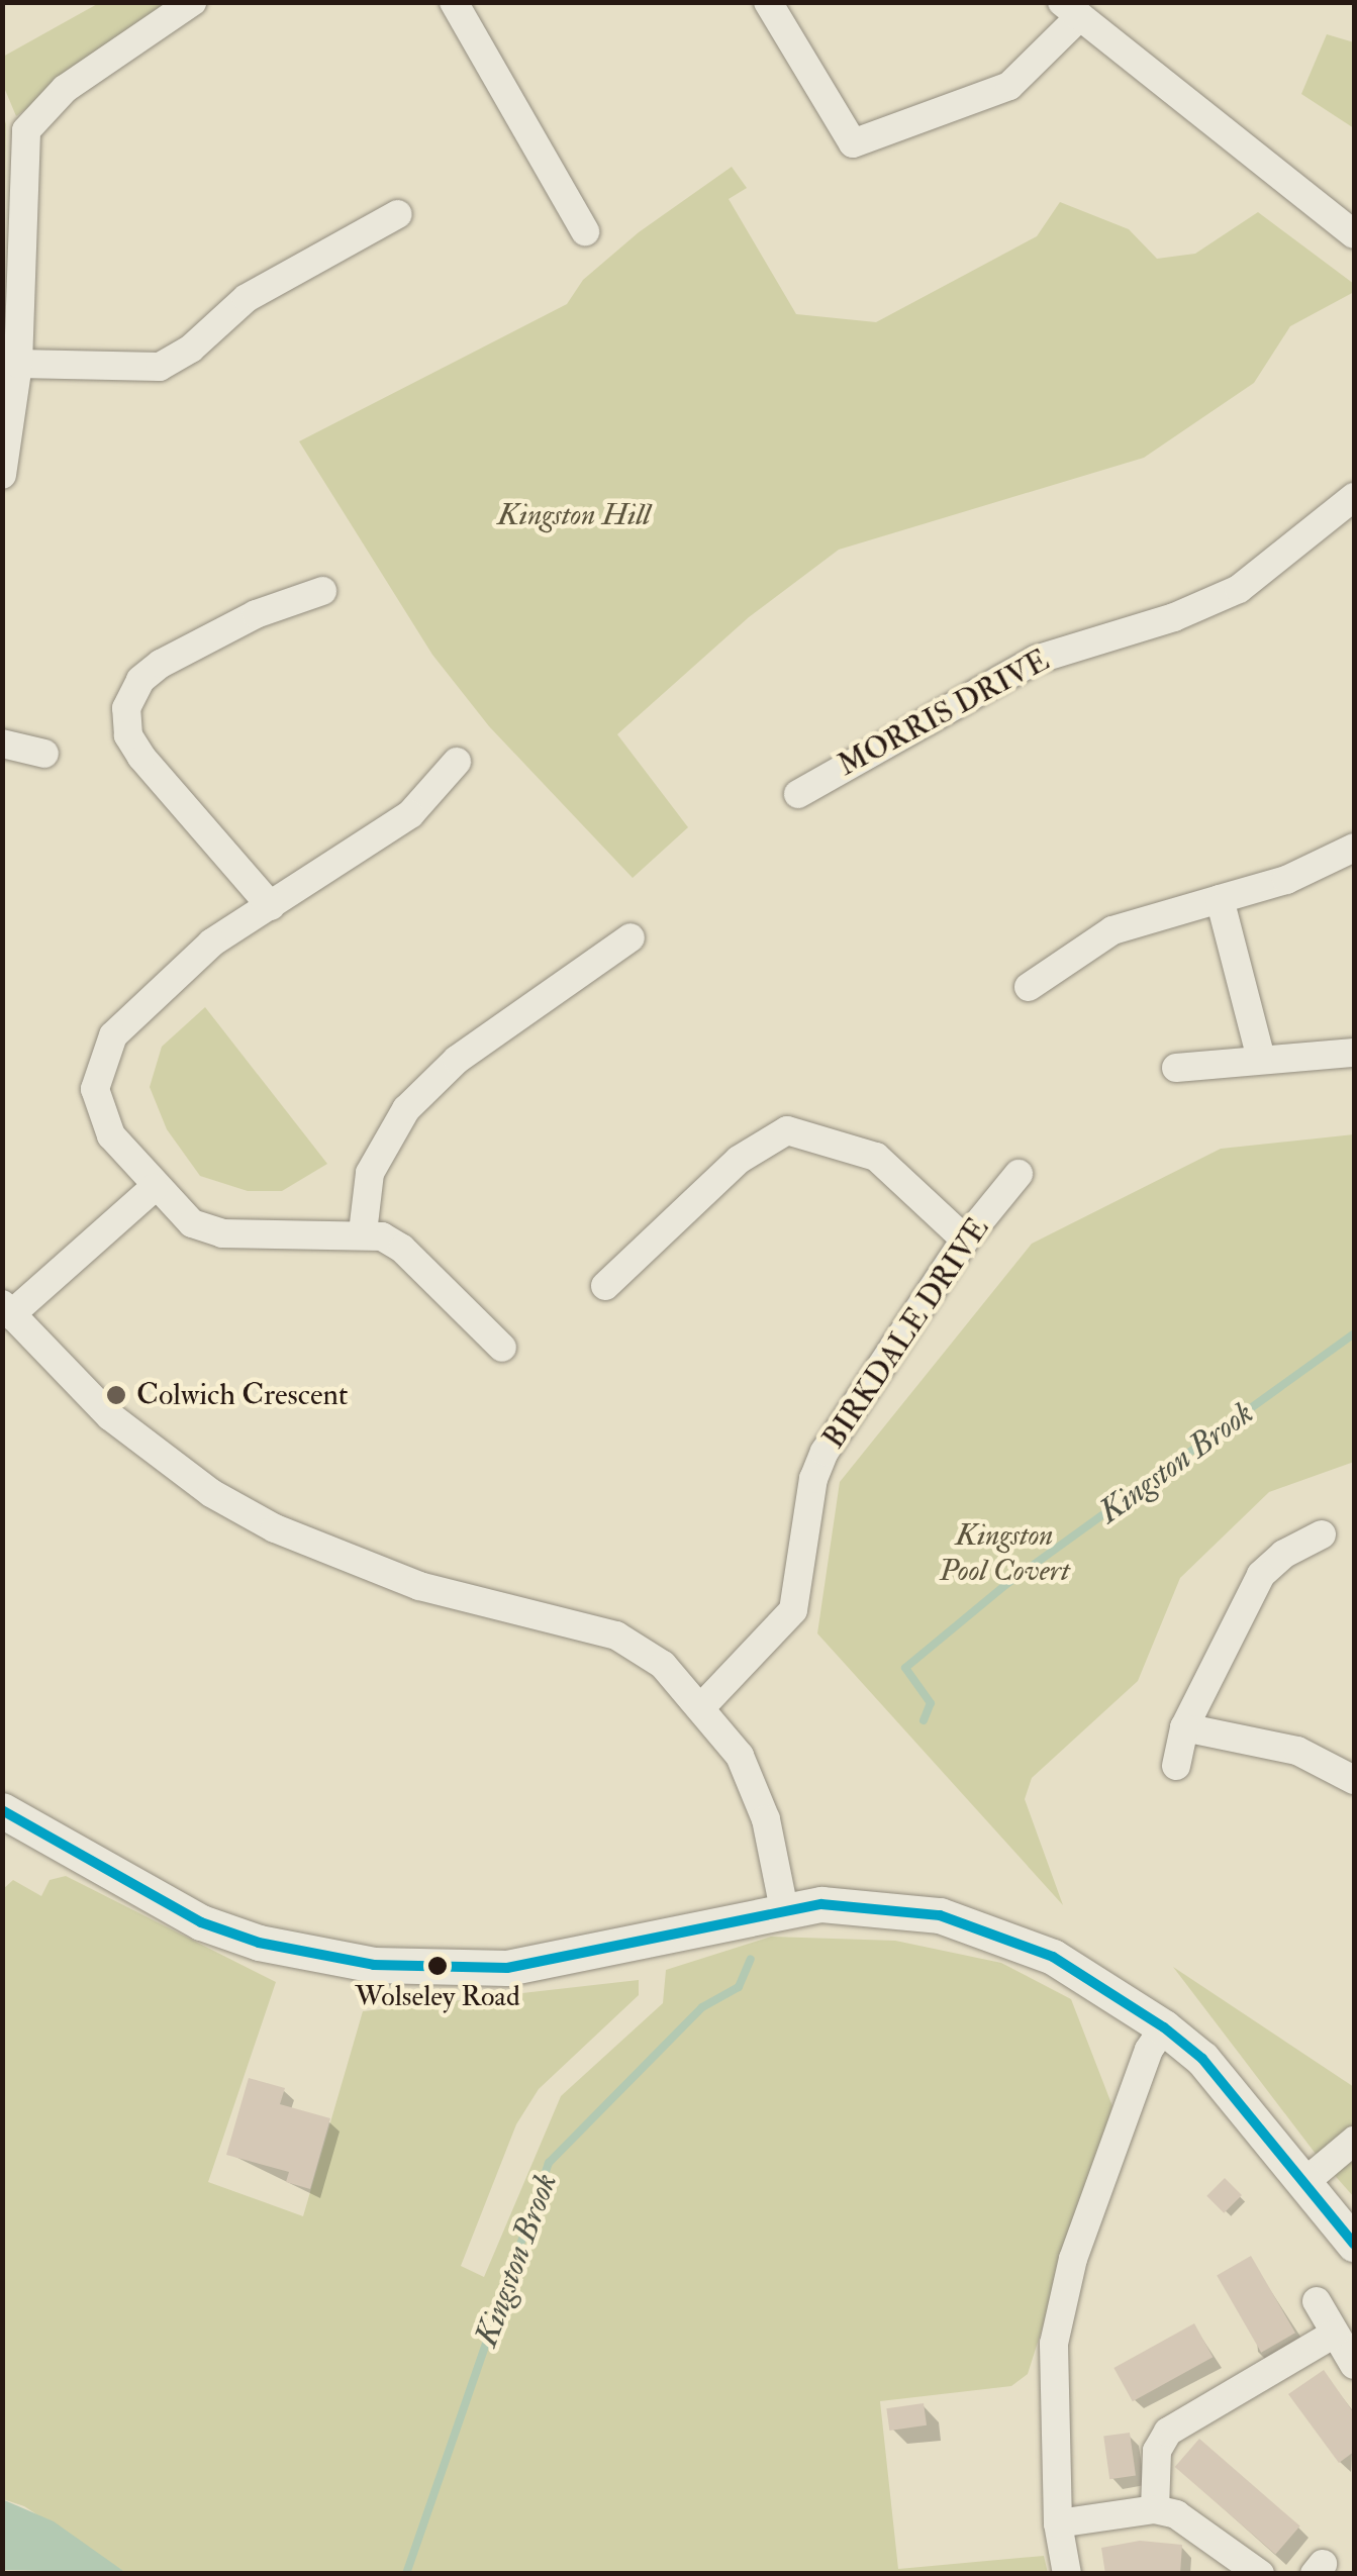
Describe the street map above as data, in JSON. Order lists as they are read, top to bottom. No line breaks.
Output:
{"streets":{"street":["MORRIS DRIVE","BIRKDALE DRIVE"]},"water":["Kingston Brook"],"parks":["Kingston Hill","Kingston Pool Covert"],"places":["Colwich Crescent","Wolseley Road"]}
